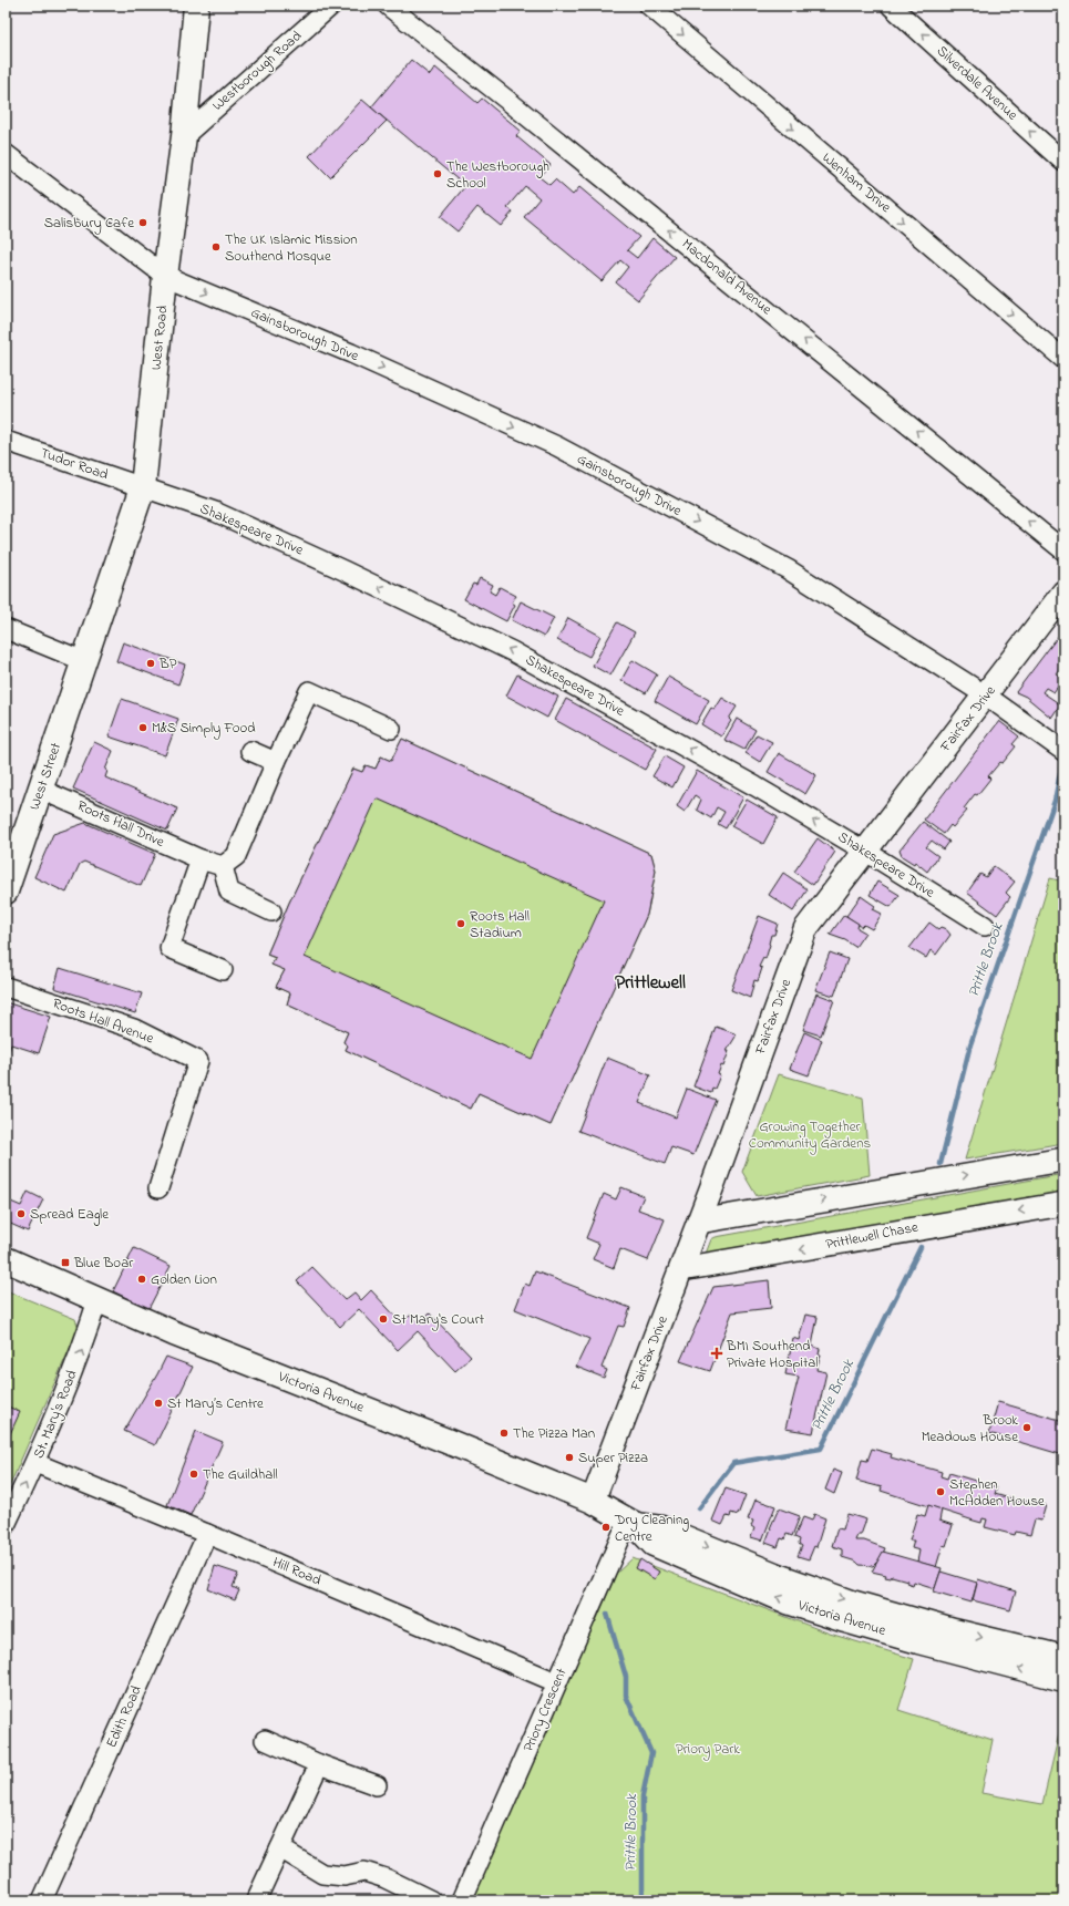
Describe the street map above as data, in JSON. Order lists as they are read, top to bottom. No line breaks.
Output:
{"streets":{"main road":["West Road","West Street","Victoria Avenue"],"street":["Westborough Road","Silverdale Avenue","Wenham Drive","Macdonald Avenue","Gainsborough Drive","Tudor Road","Shakespeare Drive","Fairfax Drive","Roots Hall Drive","Roots Hall Avenue","Prittlewell Chase","St. Mary's Road","Hill Road","Priory Crescent","Edith Road"]},"crossings":[["Westborough Road","West Road"],["Gainsborough Drive","West Road"],["Gainsborough Drive","Fairfax Drive"],["West Road","Tudor Road"],["West Road","Shakespeare Drive"],["West Road","West Street"],["Tudor Road","Shakespeare Drive"],["Shakespeare Drive","Fairfax Drive"],["Fairfax Drive","Prittlewell Chase"],["Fairfax Drive","Victoria Avenue"],["West Street","Roots Hall Drive"],["Victoria Avenue","St. Mary's Road"],["Victoria Avenue","Priory Crescent"],["St. Mary's Road","Hill Road"],["Hill Road","Priory Crescent"],["Hill Road","Edith Road"]],"one_way":["Silverdale Avenue","Wenham Drive","Macdonald Avenue","Gainsborough Drive","Shakespeare Drive","St. Mary's Road"],"districts":["Prittlewell"],"water":["Prittle Brook"],"parks":["Growing Together Community Gardens","Priory Park"],"places":{"other":["The Westborough School","Salisbury Cafe","The UK Islamic Mission Southend Mosque","BP","M&S Simply Food","Roots Hall Stadium","Spread Eagle","Golden Lion","St Mary's Court","St Mary’s Centre","Brook Meadows House","The Pizza Man","Super Pizza","The Guildhall","Stephen McAdden House","Dry Cleaning Centre"],"transit":["Blue Boar"],"health":["BMI Southend Private Hospital"]}}
